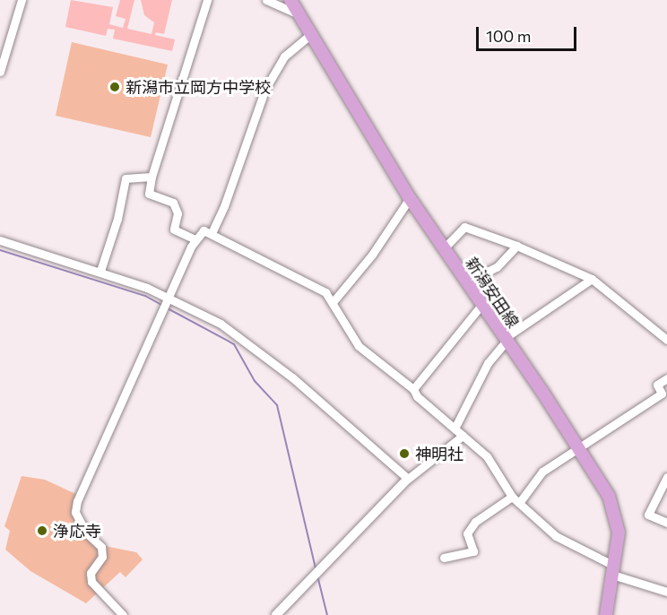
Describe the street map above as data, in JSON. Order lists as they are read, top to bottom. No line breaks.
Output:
{"streets":{"main road":["新潟安田線"]},"places":["新潟市立岡方中学校","神明社","浄応寺"],"scale_bar":"100 m"}
